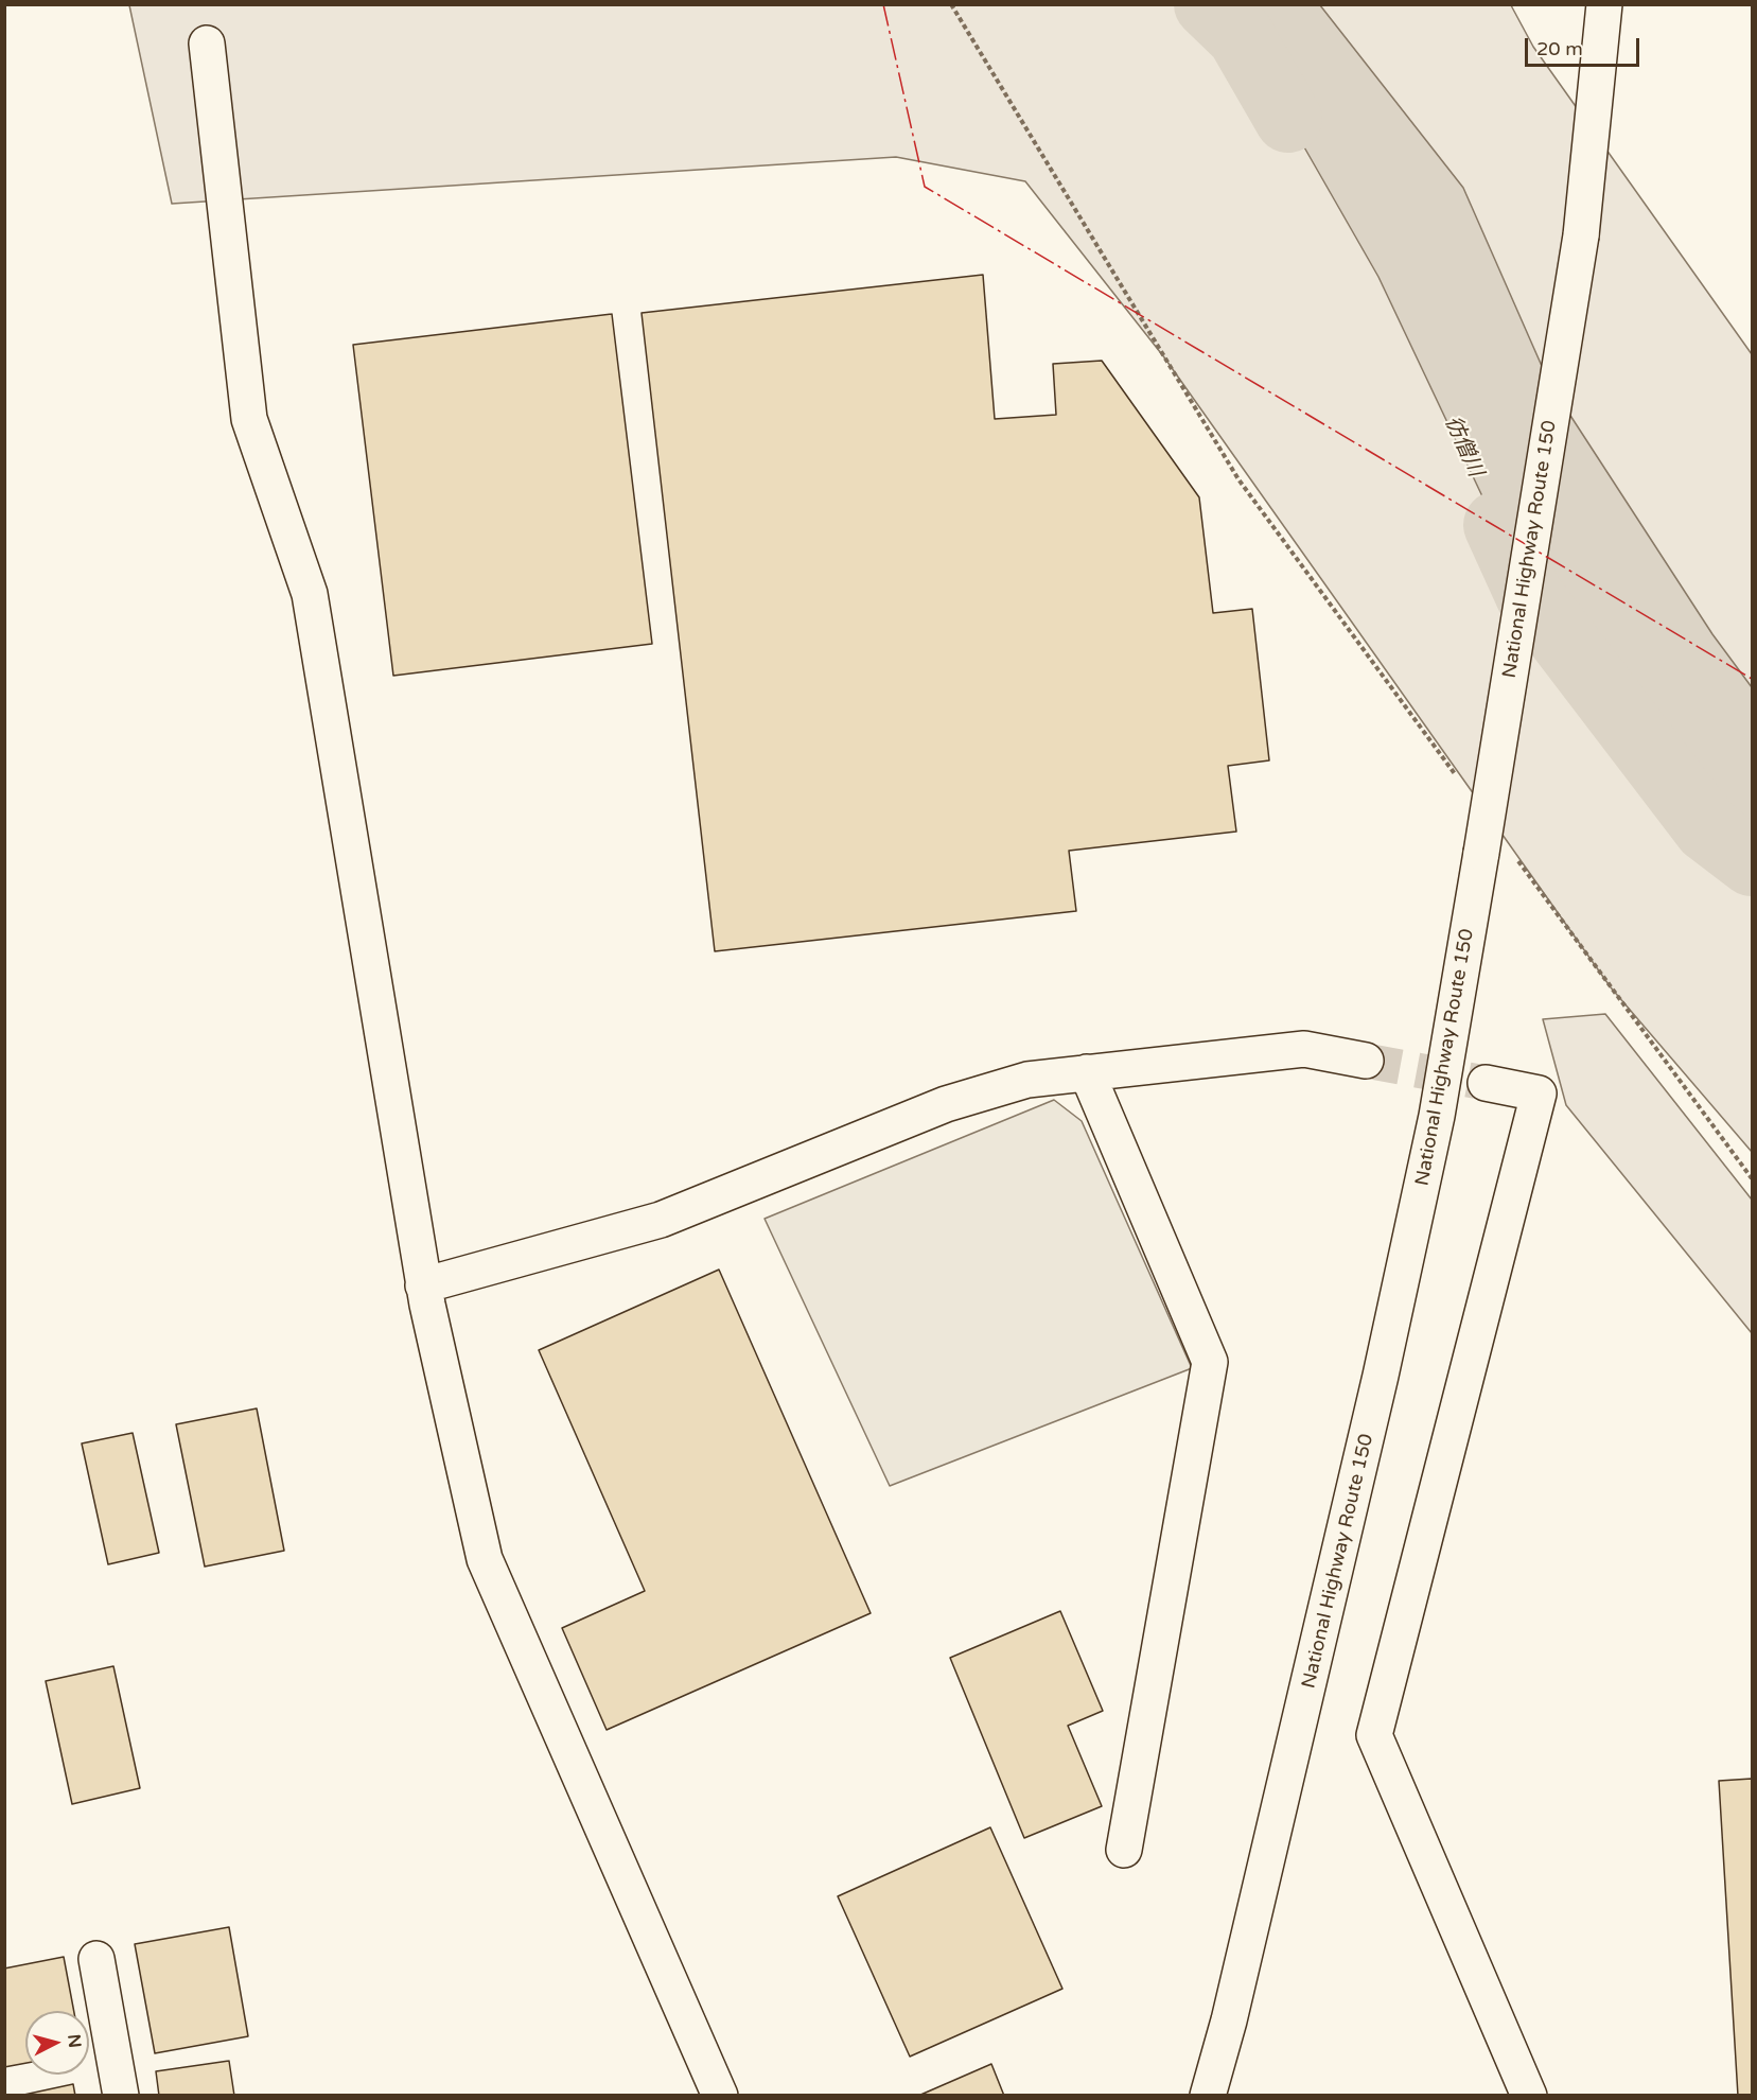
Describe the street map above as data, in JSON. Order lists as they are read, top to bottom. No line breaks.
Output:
{"streets":{"main road":["National Highway Route 150"]},"water":["彷僧川"],"scale_bar":"20 m","north":"right"}
